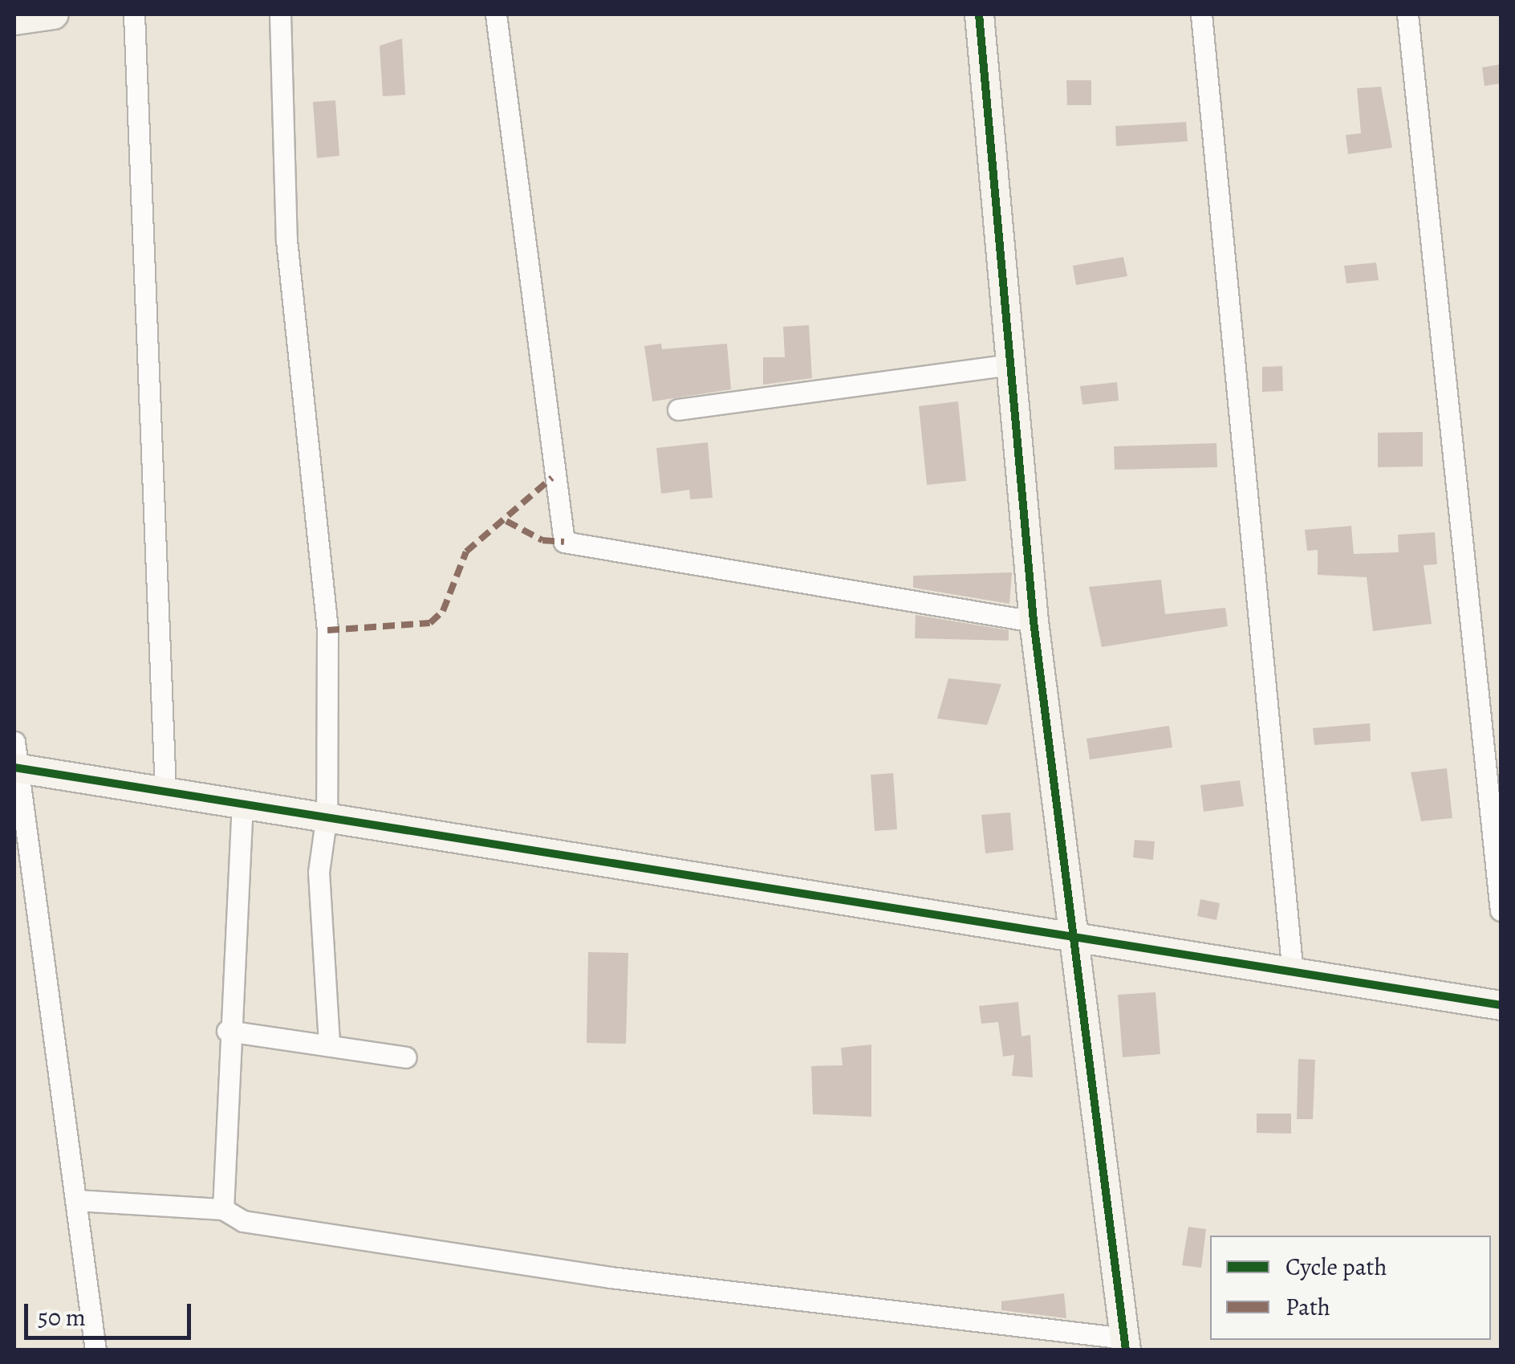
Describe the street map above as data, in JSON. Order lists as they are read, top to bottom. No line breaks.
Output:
{"legend":["Cycle path","Path"],"scale_bar":"50 m"}
